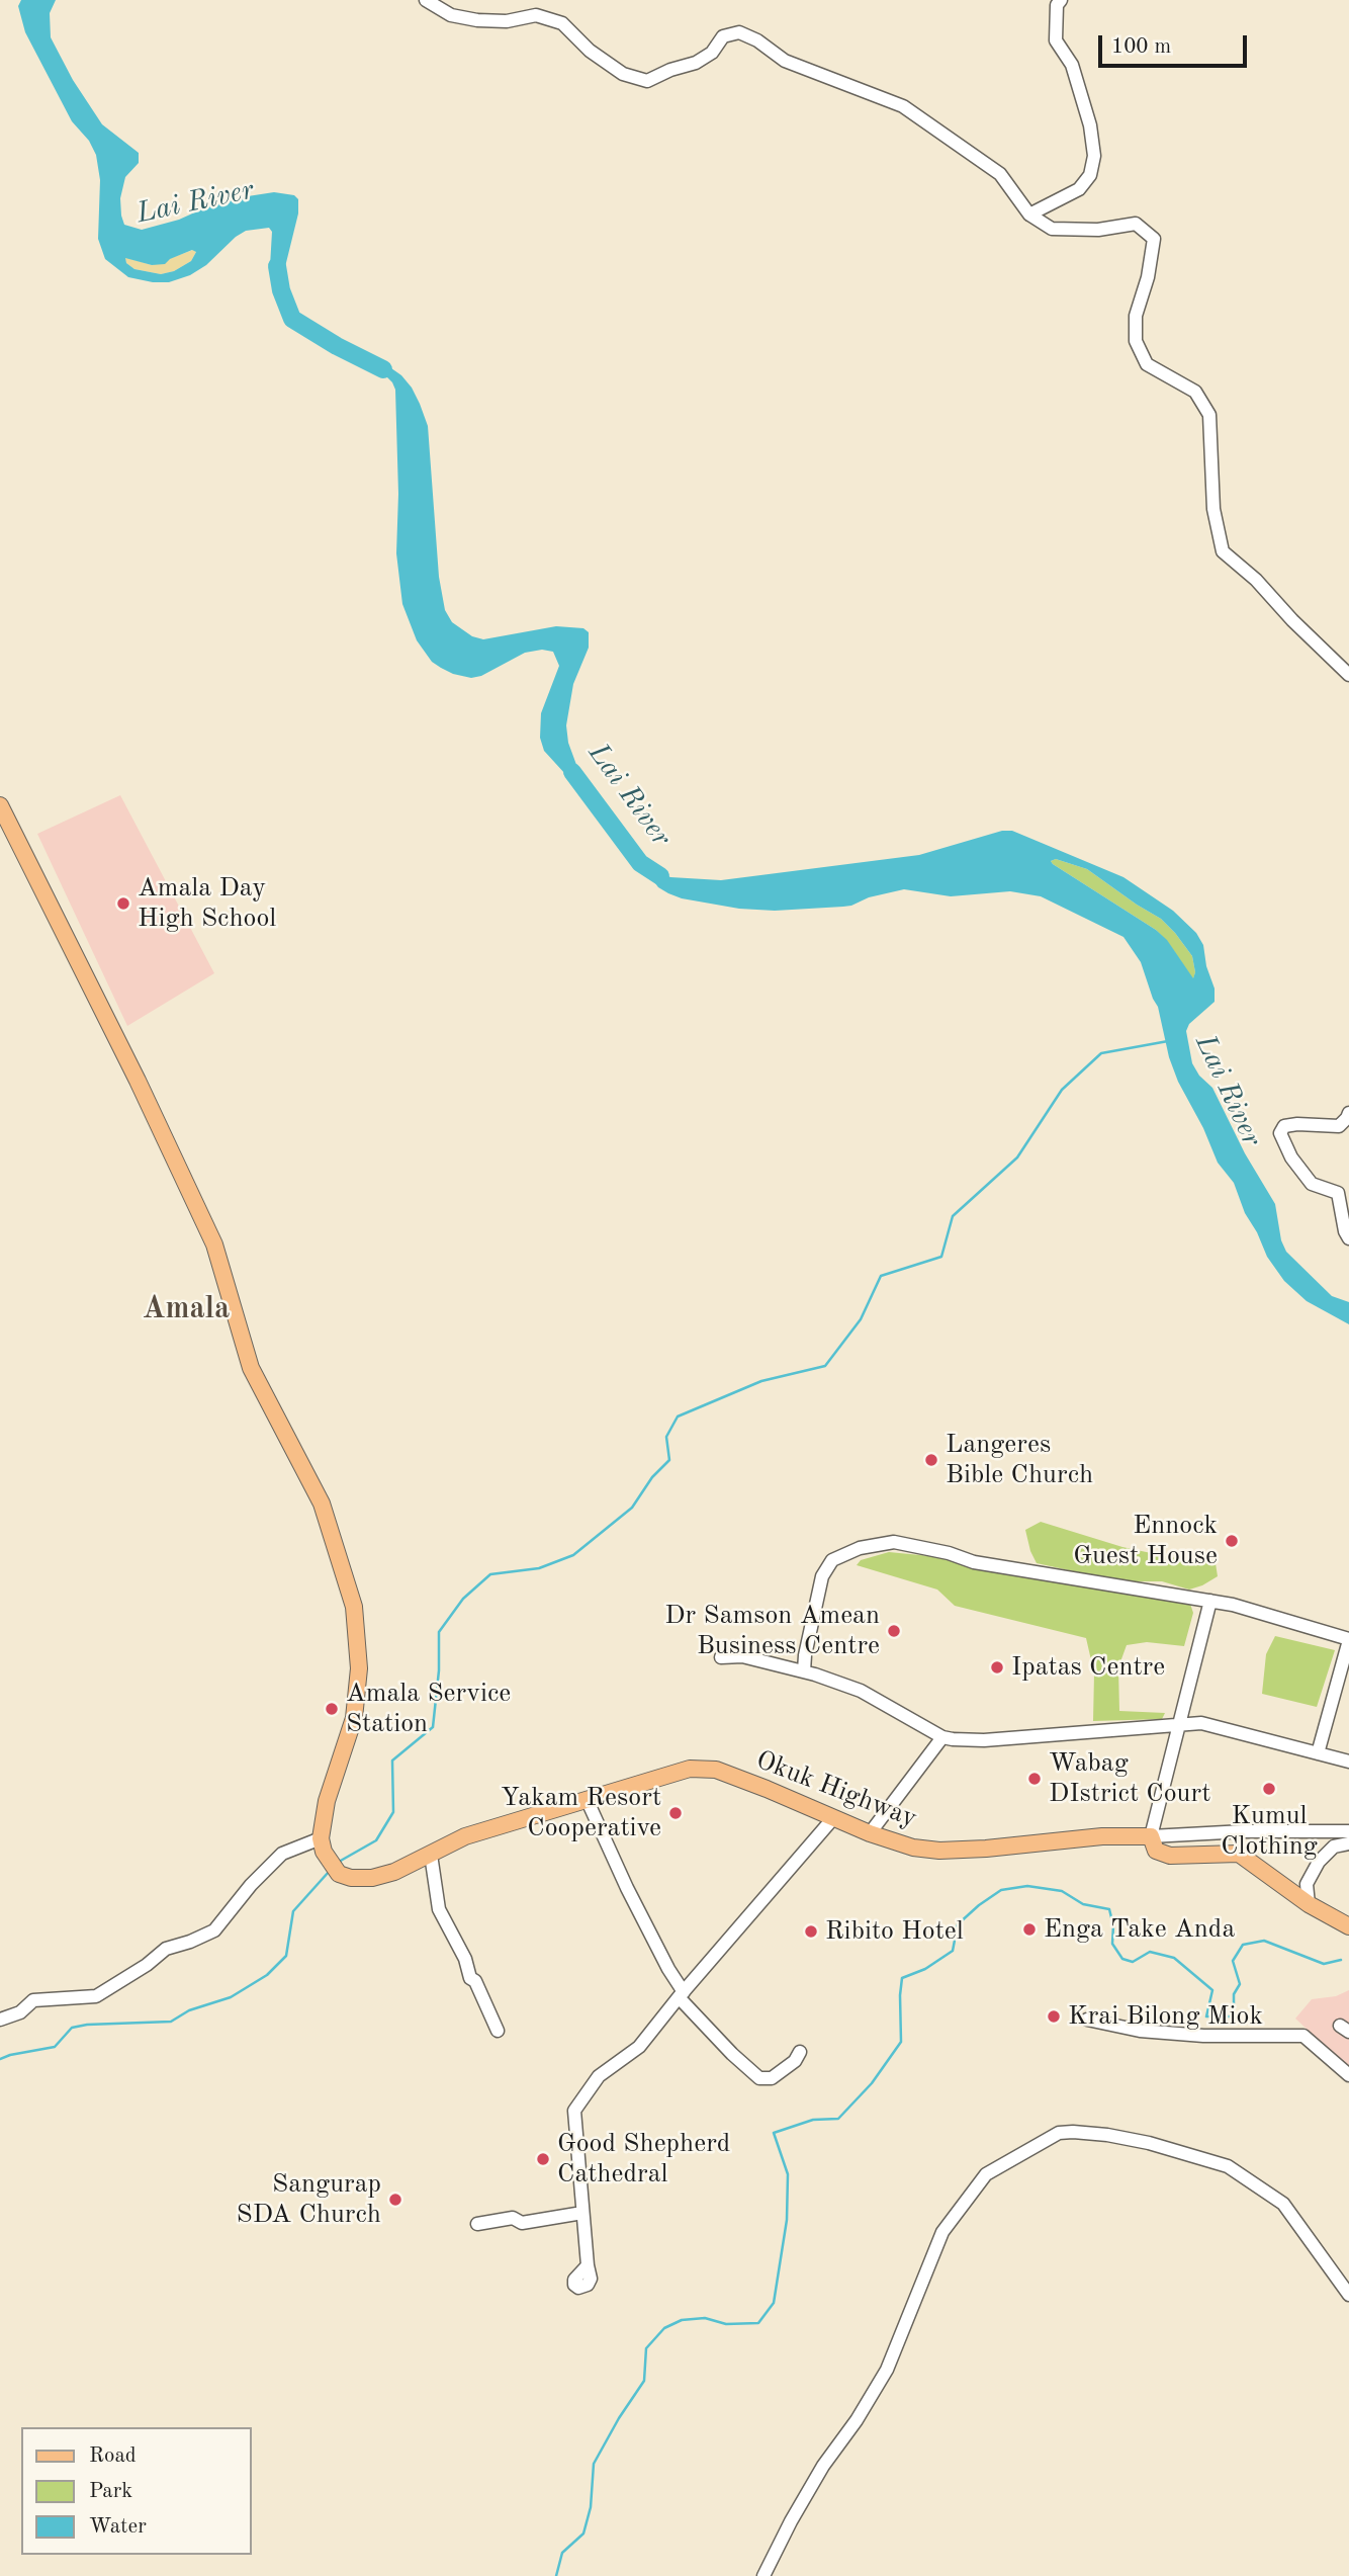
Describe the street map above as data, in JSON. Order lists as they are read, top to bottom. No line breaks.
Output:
{"streets":{"main road":["Okuk Highway"]},"districts":["Amala"],"water":["Lai River"],"places":["Amala Day High School","Langeres Bible Church","Ennock Guest House","Dr Samson Amean Business Centre","Ipatas Centre","Amala Service Station","Wabag DIstrict Court","Kumul Clothing","Yakam Resort Cooperative","Enga Take Anda","Ribito Hotel","Krai Bilong Miok","Good Shepherd Cathedral","Sangurap SDA Church"],"legend":["Road","Park","Water"],"scale_bar":"100 m"}
